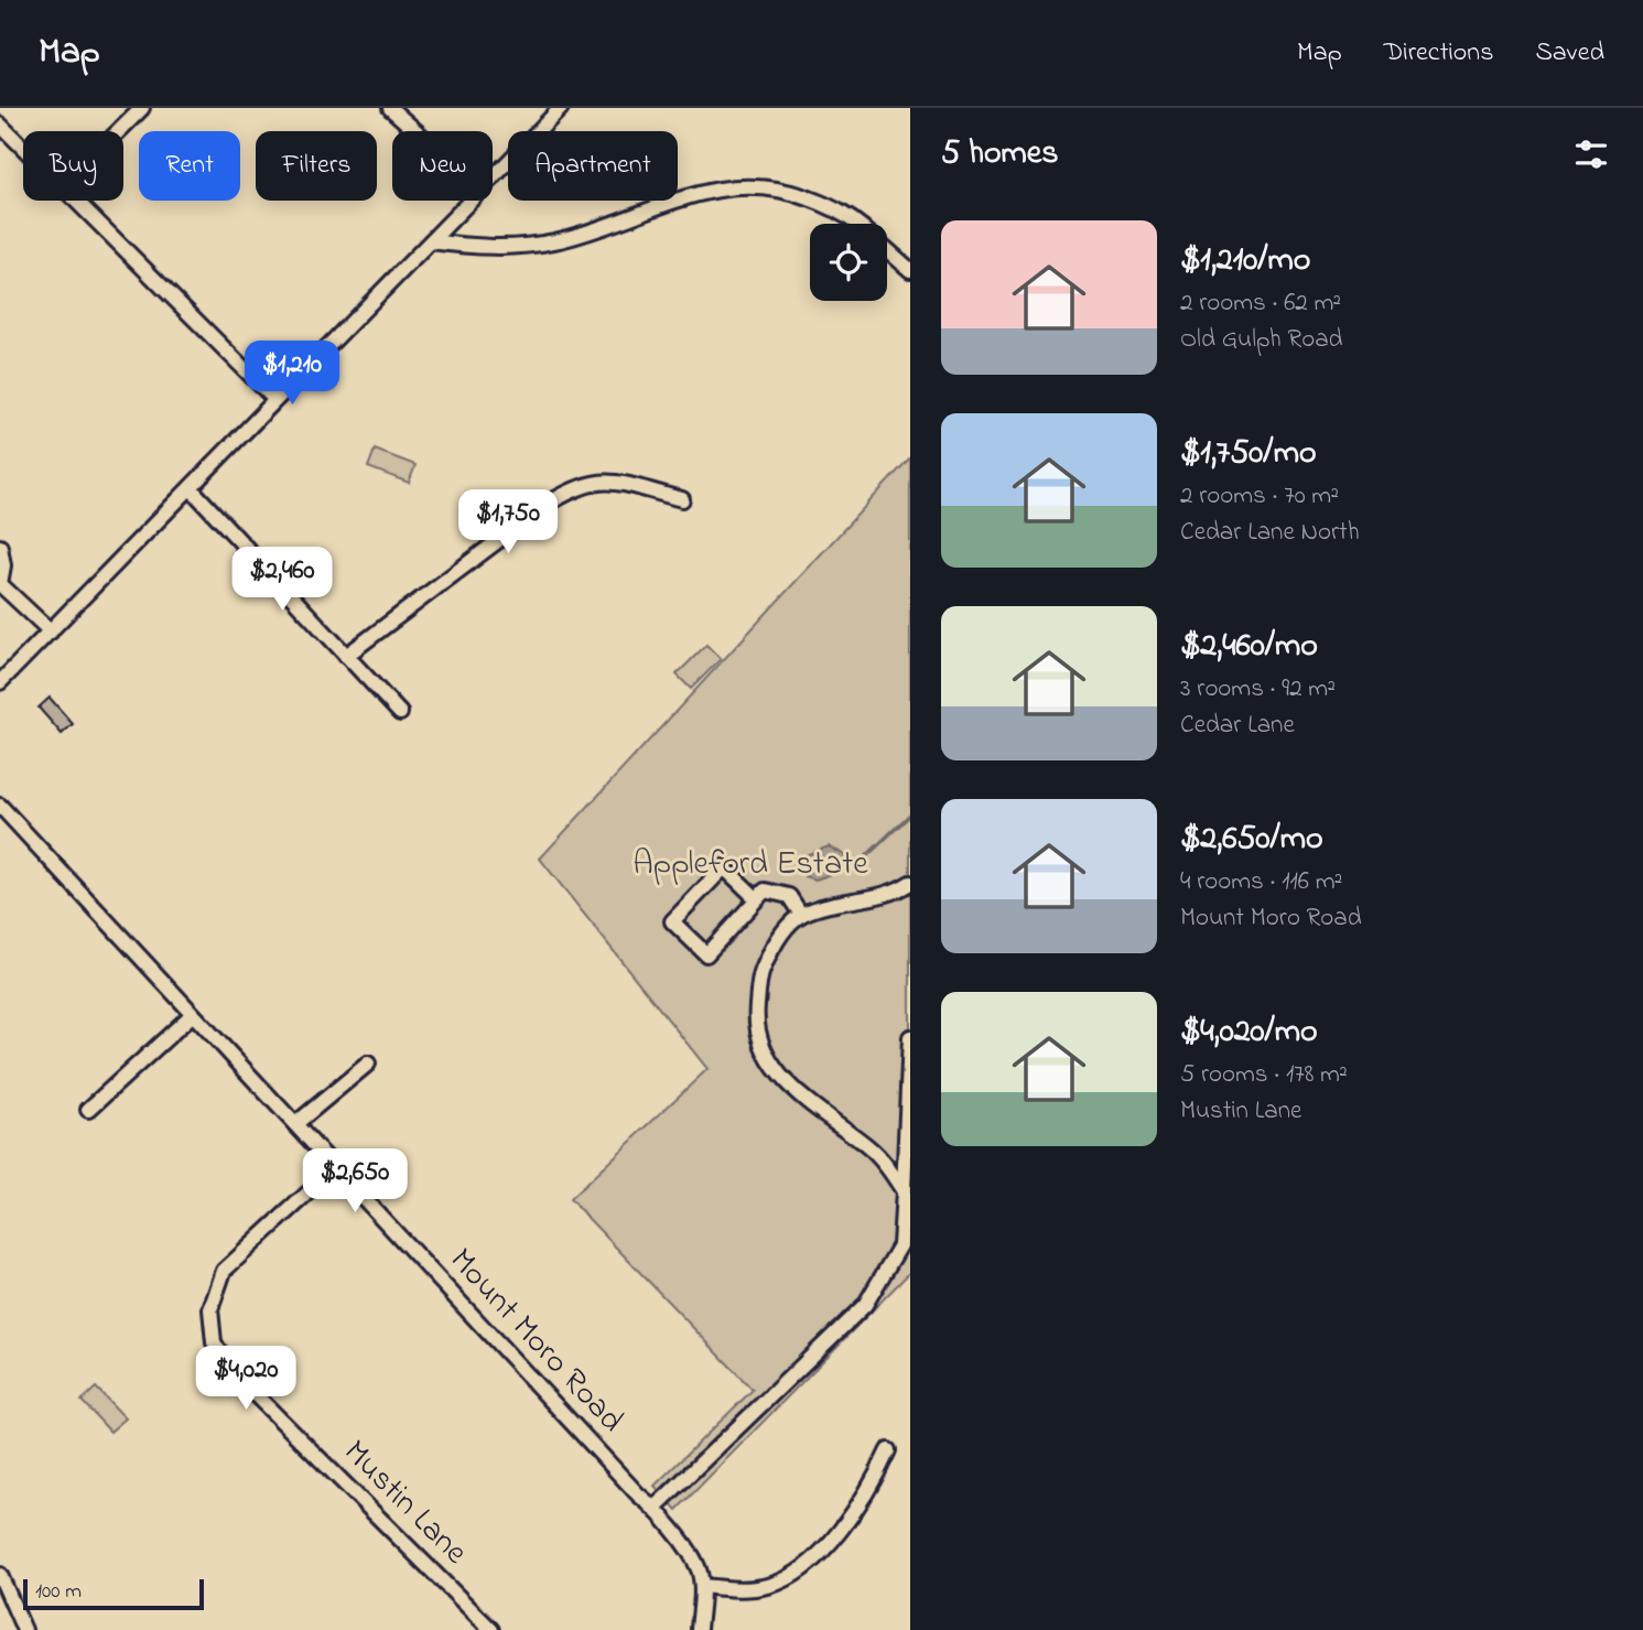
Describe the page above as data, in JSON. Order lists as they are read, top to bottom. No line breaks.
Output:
{"streets":{"street":["Mount Moro Road","Mustin Lane"]},"crossings":[["Mount Moro Road","Mustin Lane"]],"parks":["Appleford Estate"],"scale_bar":"100 m","page":{"header":"Map","nav":["Map","Directions","Saved"],"heading":"5 homes","chip":["Buy","Rent","Filters","New","Apartment"],"list":[{"name":"$1,210/mo","note":"2 rooms · 62 m² · Old Gulph Road"},{"name":"$1,750/mo","note":"2 rooms · 70 m² · Cedar Lane North"},{"name":"$2,460/mo","note":"3 rooms · 92 m² · Cedar Lane"},{"name":"$2,650/mo","note":"4 rooms · 116 m² · Mount Moro Road"},{"name":"$4,020/mo","note":"5 rooms · 178 m² · Mustin Lane"}],"price":["$1,210","$1,750","$2,460","$2,650","$4,020"],"scale":"100 m"}}
